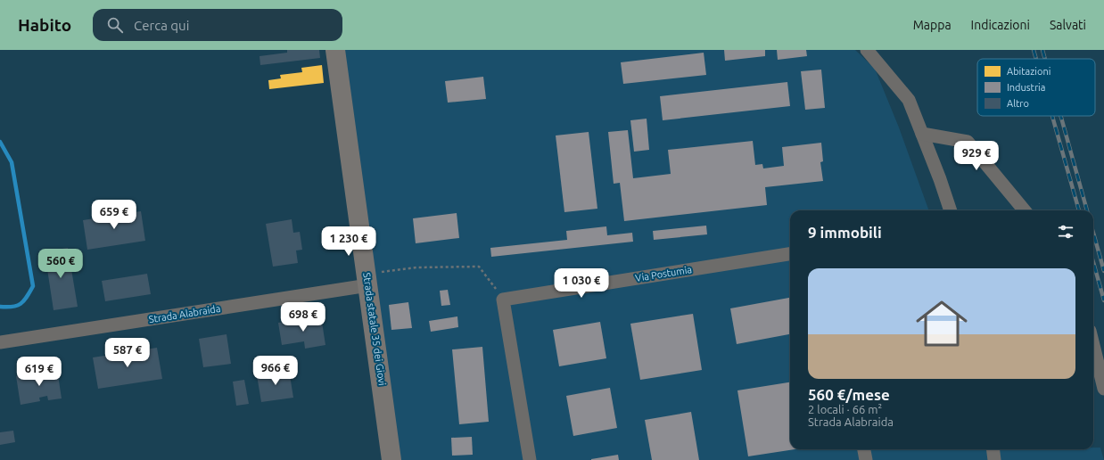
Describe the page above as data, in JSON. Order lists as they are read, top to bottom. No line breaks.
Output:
{"streets":{"main road":["Strada statale 35 dei Giovi"],"street":["Via Postumia","Strada Alabraida"]},"crossings":[["Strada Alabraida","Strada statale 35 dei Giovi"]],"legend":["Abitazioni","Industria","Altro"],"page":{"header":"Habito","search":"Cerca qui","nav":["Mappa","Indicazioni","Salvati"],"price":["929 €","659 €","1 230 €","560 €","1 030 €","698 €","587 €","966 €","619 €"],"heading":"9 immobili","list":[{"name":"560 €/mese","note":"2 locali · 66 m² · Strada Alabraida"}]}}
